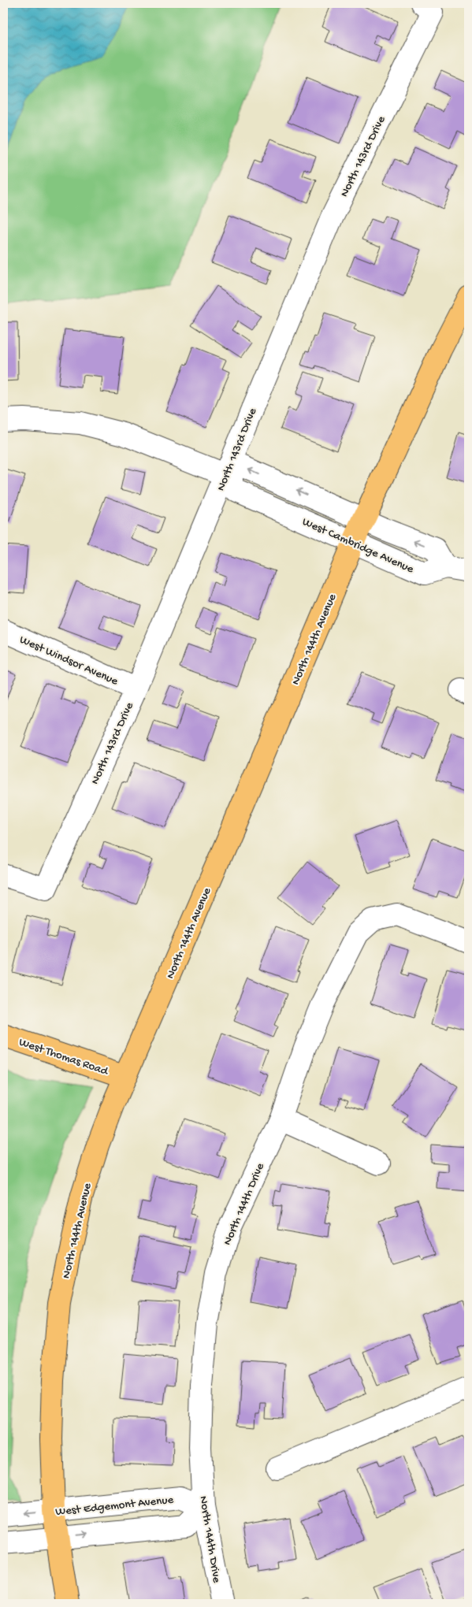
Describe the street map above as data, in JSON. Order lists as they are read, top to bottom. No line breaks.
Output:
{"streets":{"main road":["North 144th Avenue","West Thomas Road"],"street":["North 143rd Drive","West Cambridge Avenue","West Windsor Avenue","North 144th Drive","West Edgemont Avenue"]},"crossings":[["North 143rd Drive","West Cambridge Avenue"],["North 143rd Drive","West Windsor Avenue"],["West Cambridge Avenue","North 144th Avenue"],["North 144th Avenue","West Thomas Road"],["North 144th Avenue","West Edgemont Avenue"],["North 144th Drive","West Edgemont Avenue"]]}
